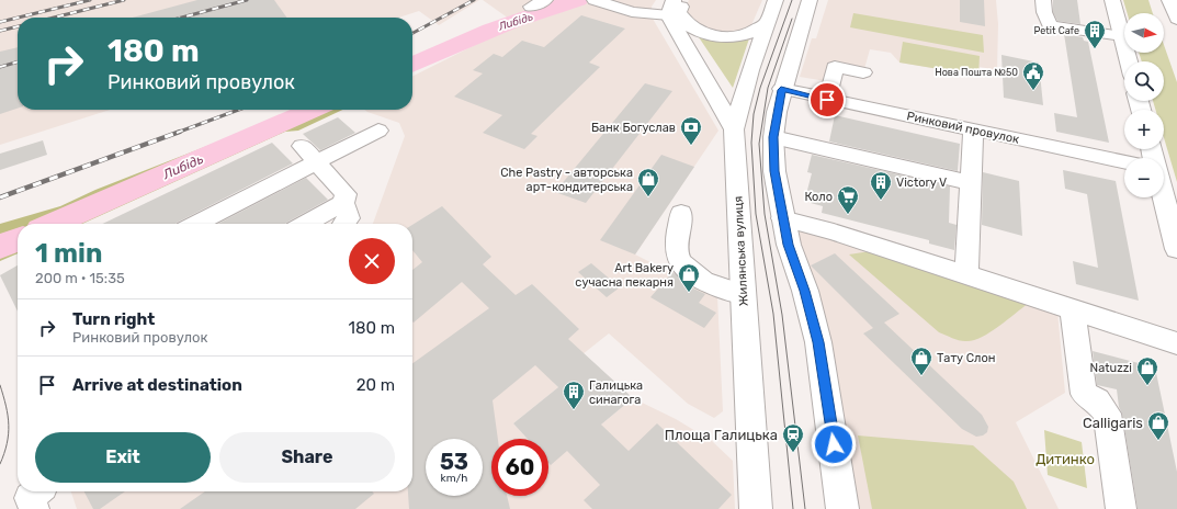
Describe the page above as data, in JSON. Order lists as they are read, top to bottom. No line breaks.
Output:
{"streets":{"main road":["Жилянська вулиця"],"street":["Ринковий провулок"]},"water":["Либідь"],"parks":["Дитинко"],"places":{"building":["Petit Cafe","Victory V","Галицька синагога"],"public building":["Нова Пошта №50"],"bank":["Банк Богуслав"],"shop":["Che Pastry - авторська арт-кондитерська","Art Bakery сучасна пекарня","Тату Слон","Natuzzi","Calligaris"],"supermarket":["Коло"],"station":["Площа Галицька"]},"north":"right","page":{"map_buttons":["+","−"],"turn":["180 m","Ринковий провулок"],"heading":["1 min","200 m · 15:35"],"list":[{"name":"Turn right","note":"Ринковий провулок","value":"180 m"},{"name":"Arrive at destination","value":"20 m"}],"buttons":["Exit","Share"],"speed":"53 km/h","limit":"60"}}
